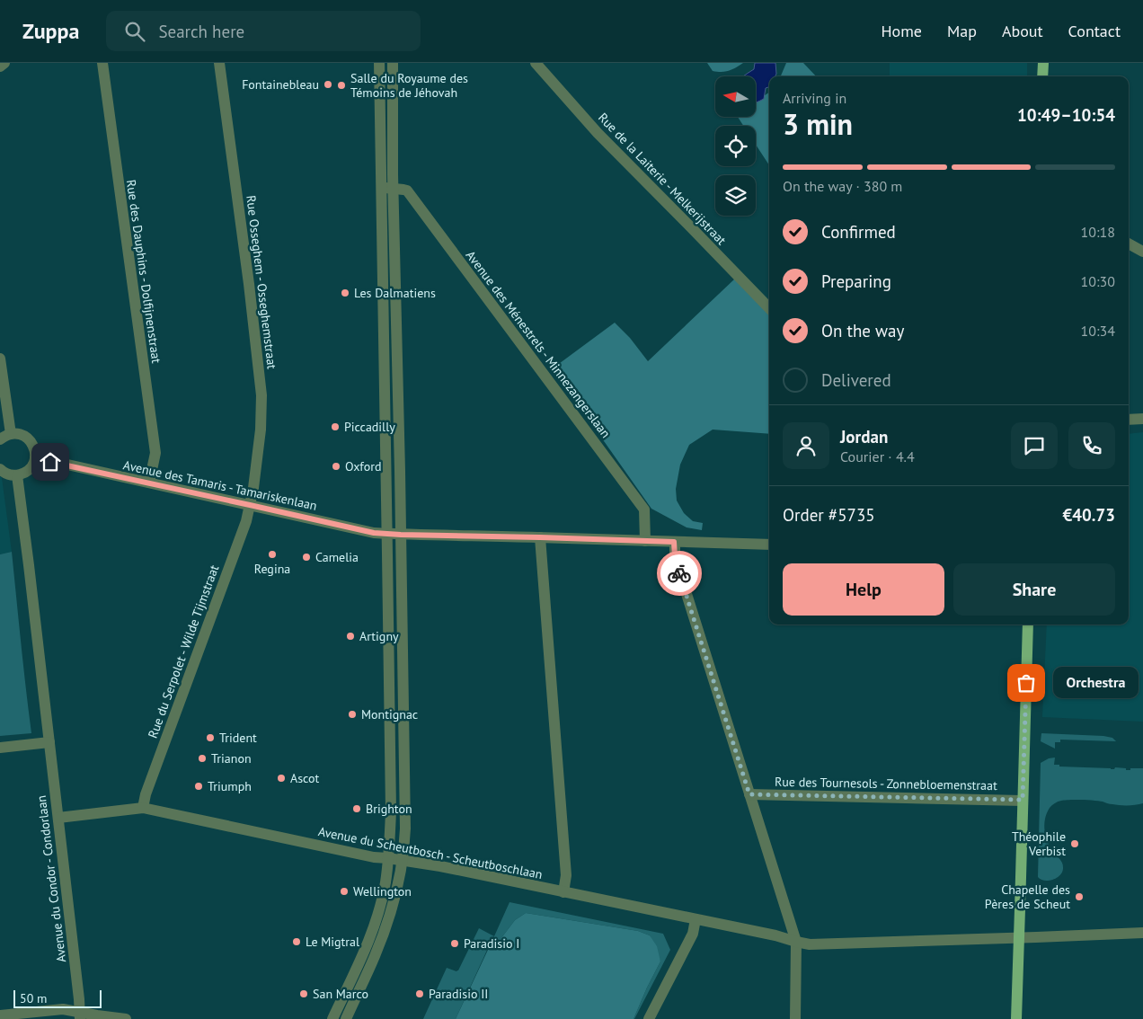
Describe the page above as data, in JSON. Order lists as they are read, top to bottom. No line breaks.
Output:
{"streets":{"street":["Rue de la Laiterie - Melkerijstraat","Rue des Dauphins - Dolfijnenstraat","Rue Osseghem - Osseghemstraat","Avenue des Ménestrels - Minnezangerslaan","Avenue des Tamaris - Tamariskenlaan","Rue du Serpolet - Wilde Tijmstraat","Rue des Tournesols - Zonnebloemenstraat","Avenue du Scheutbosch - Scheutboschlaan","Avenue du Condor - Condorlaan"]},"crossings":[["Rue des Dauphins - Dolfijnenstraat","Avenue des Tamaris - Tamariskenlaan"],["Rue Osseghem - Osseghemstraat","Avenue des Tamaris - Tamariskenlaan"],["Rue Osseghem - Osseghemstraat","Rue du Serpolet - Wilde Tijmstraat"],["Avenue des Ménestrels - Minnezangerslaan","Avenue des Tamaris - Tamariskenlaan"],["Avenue des Tamaris - Tamariskenlaan","Rue du Serpolet - Wilde Tijmstraat"],["Rue du Serpolet - Wilde Tijmstraat","Avenue du Scheutbosch - Scheutboschlaan"],["Avenue du Scheutbosch - Scheutboschlaan","Avenue du Condor - Condorlaan"]],"places":["Fontainebleau","Salle du Royaume des Témoins de Jéhovah","Les Dalmatiens","Piccadilly","Oxford","Regina","Camelia","Artigny","Orchestra","Montignac","Trident","Trianon","Ascot","Triumph","Brighton","Théophile Verbist","Wellington","Chapelle des Pères de Scheut","Le Migtral","Paradisio I","San Marco","Paradisio II"],"scale_bar":"50 m","north":"left","page":{"header":"Zuppa","search":"Search here","nav":["Home","Map","About","Contact"],"heading":["3 min","Arriving in","10:49–10:54"],"panel":["Jordan","Courier · 4.4","Order #5735","€40.73"],"bar":"On the way · 380 m","list":[["Confirmed","10:18"],["Preparing","10:30"],["On the way","10:34"],"Delivered"],"buttons":["Help","Share"],"bubble":"Orchestra","scale":"50 m"}}
